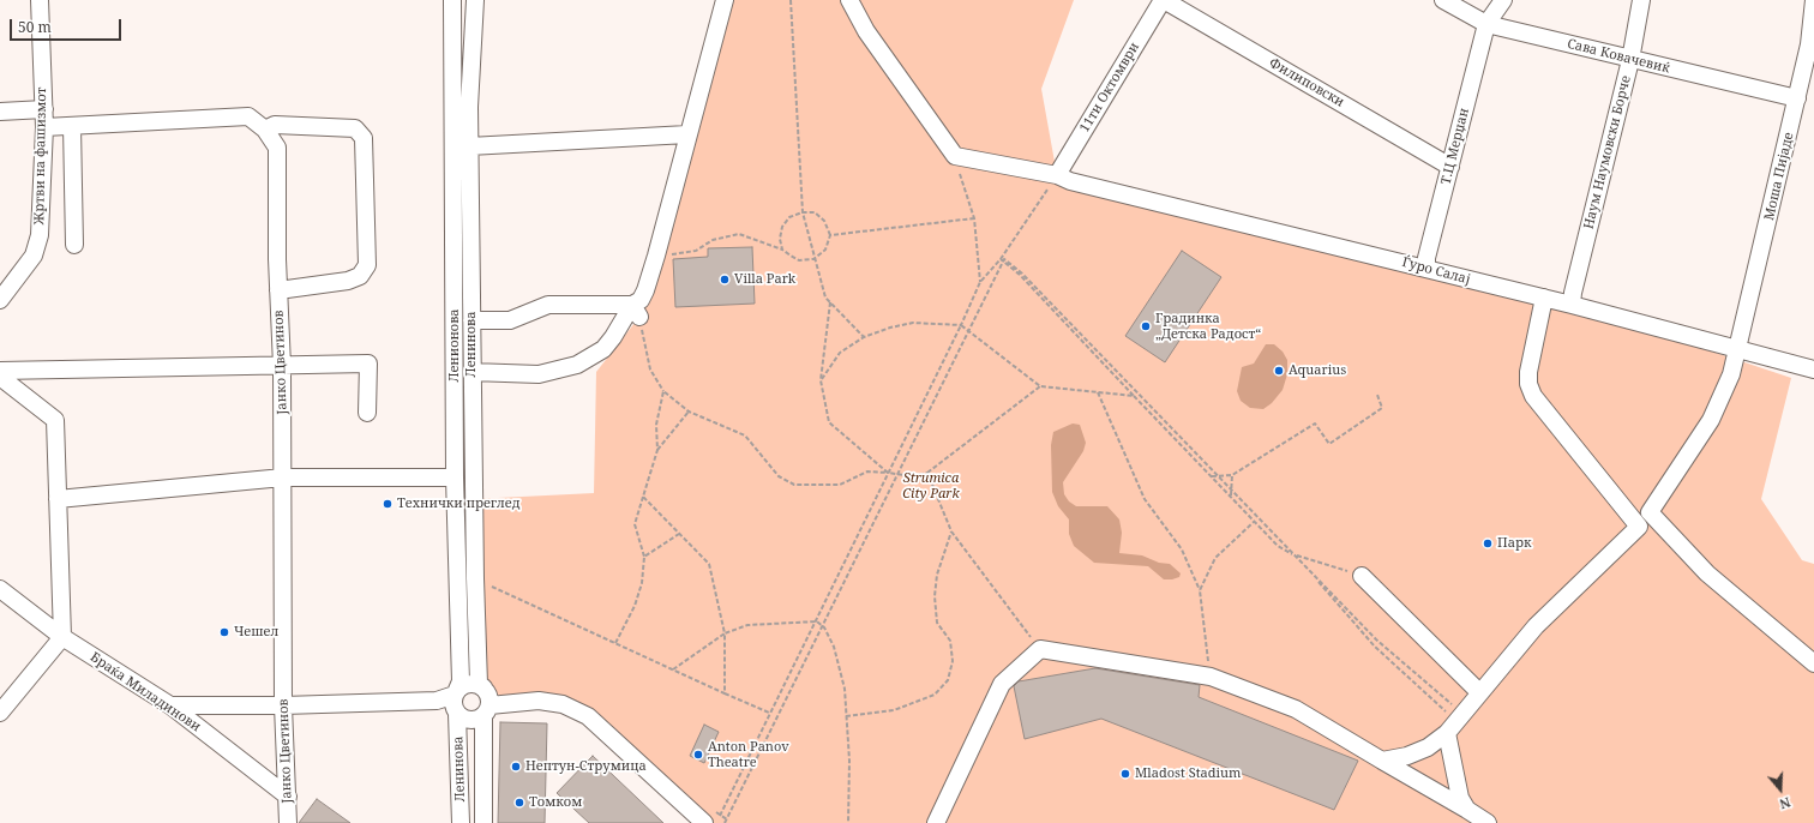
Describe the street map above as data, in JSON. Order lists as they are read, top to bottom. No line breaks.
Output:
{"streets":{"street":["Сава Ковачевиќ","Филиповски","11ти Октомври","Т.Ц Мерџан","Наум Наумовски Борче","Жртви на фашизмот","Моша Пијаде","Ѓуро Салај","Ленинова","Ленионова","Јанко Цветинов","Браќа Миладинови"]},"crossings":[["Сава Ковачевиќ","Т.Ц Мерџан"],["Сава Ковачевиќ","Наум Наумовски Борче"],["Сава Ковачевиќ","Моша Пијаде"],["Филиповски","11ти Октомври"],["Филиповски","Т.Ц Мерџан"],["11ти Октомври","Ѓуро Салај"],["Т.Ц Мерџан","Ѓуро Салај"],["Наум Наумовски Борче","Ѓуро Салај"],["Жртви на фашизмот","Јанко Цветинов"],["Моша Пијаде","Ѓуро Салај"],["Ленинова","Ленионова"],["Јанко Цветинов","Браќа Миладинови"]],"parks":["Strumica City Park"],"places":["Villa Park","Градинка „Детска Радост“","Aquarius","Технички преглед","Парк","Чешел","Anton Panov Theatre","Нептун-Струмица","Mladost Stadium","Томком"],"scale_bar":"50 m","north":"bottom"}
